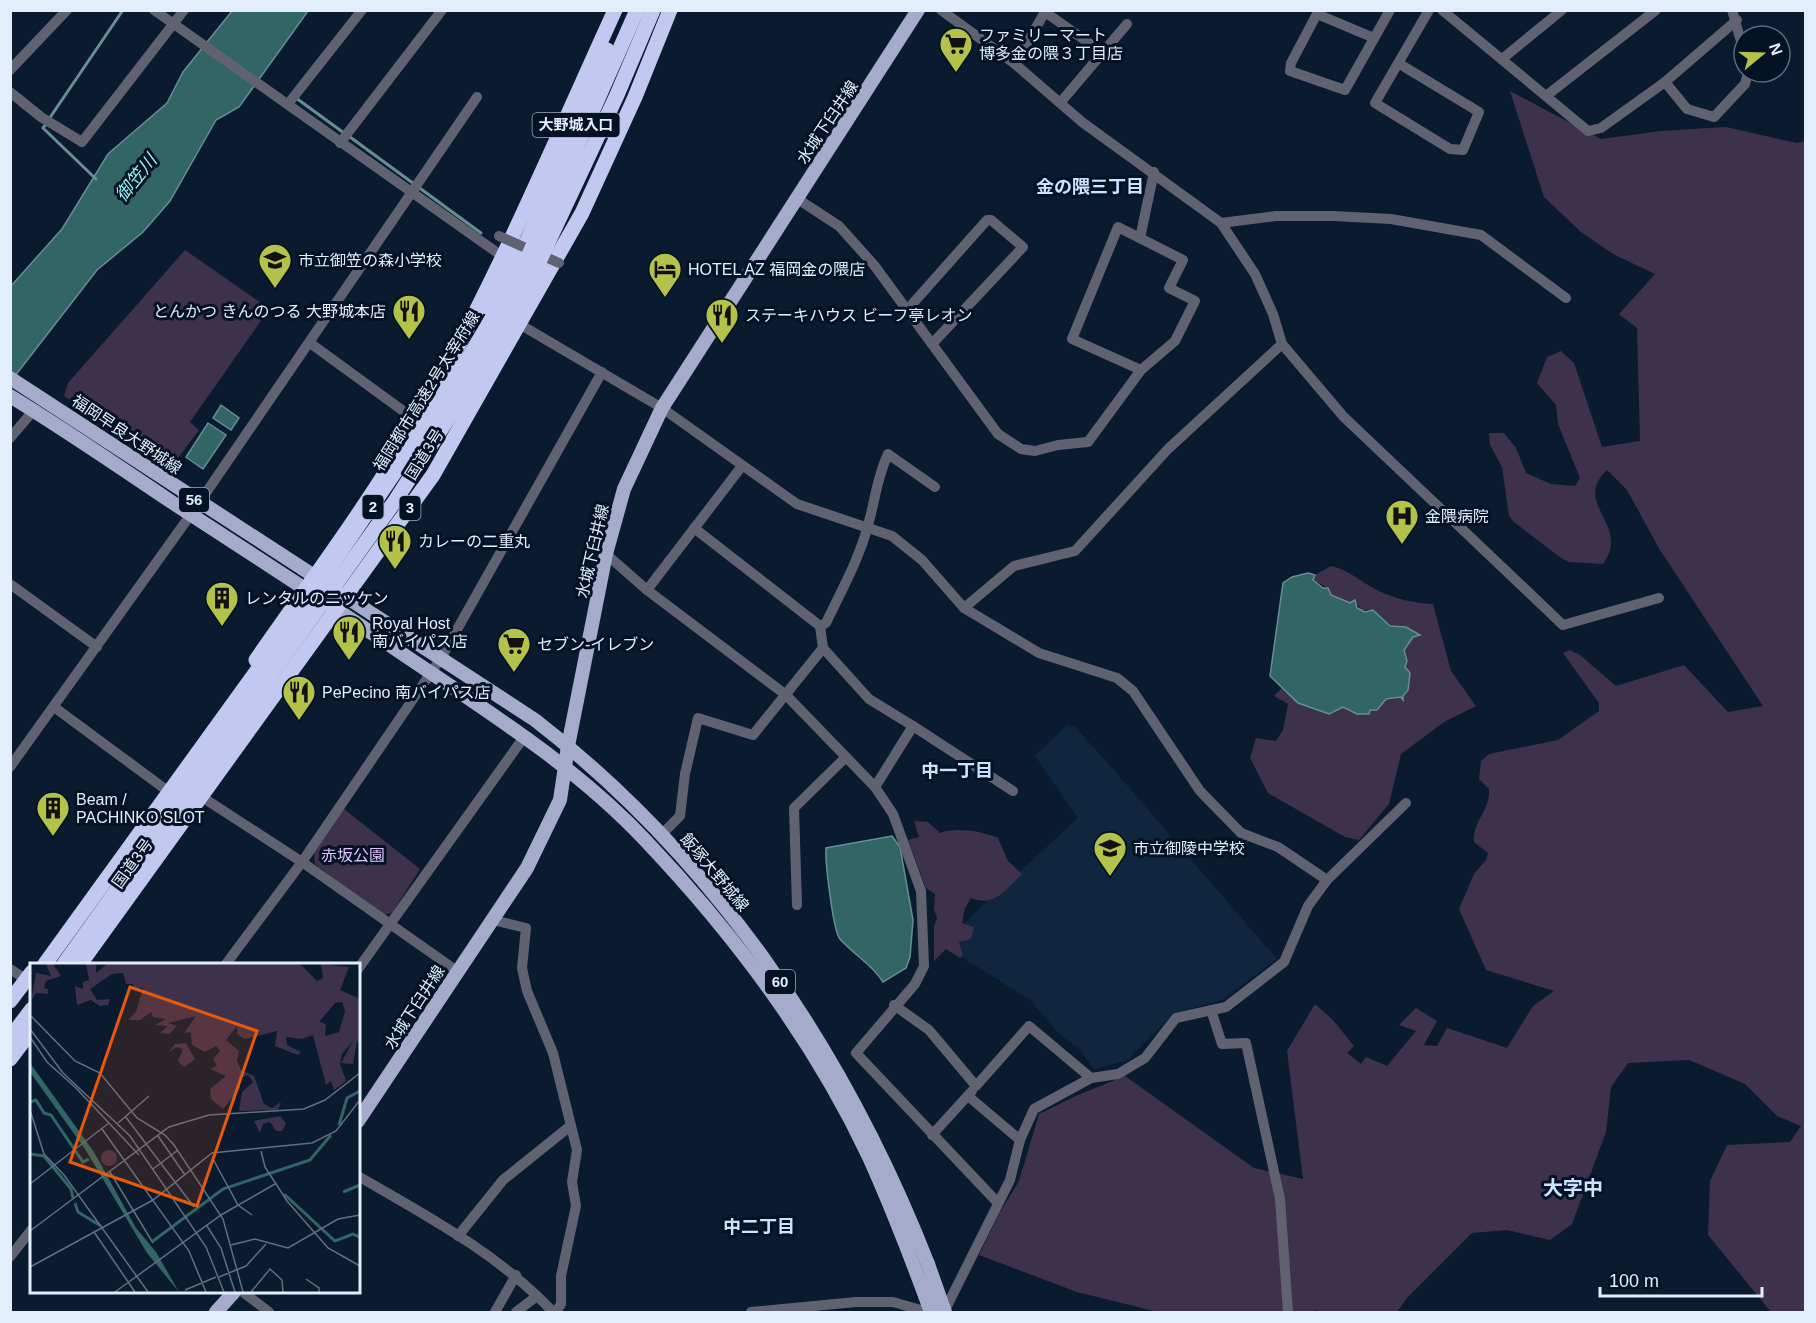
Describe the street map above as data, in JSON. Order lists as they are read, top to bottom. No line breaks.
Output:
{"streets":{"highway":["大野城入口","福岡都市高速2号太宰府線","国道3号","2","3"],"main road":["水城下臼井線","福岡早良大野城線","56","飯塚大野城線","60"]},"crossings":[["水城下臼井線","飯塚大野城線"],["大野城入口","国道3号"],["福岡早良大野城線","国道3号"],["福岡早良大野城線","飯塚大野城線"],["国道3号","飯塚大野城線"]],"districts":["金の隈三丁目","中一丁目","大字中","中二丁目"],"water":["御笠川"],"parks":["赤坂公園"],"places":{"supermarket":["ファミリーマート 博多金の隈３丁目店","セブン-イレブン"],"school or university":["市立御笠の森小学校","市立御陵中学校"],"hotel":["HOTEL AZ 福岡金の隈店"],"restaurant":["とんかつ きんのつる 大野城本店","ステーキハウス ビーフ亭レオン","カレーの二重丸","Royal Host 南バイパス店","PePecino 南バイパス店"],"hospital":["金隈病院"],"building":["レンタルのニッケン","Beam / PACHINKO SLOT"]},"scale_bar":"100 m","north":"right"}
